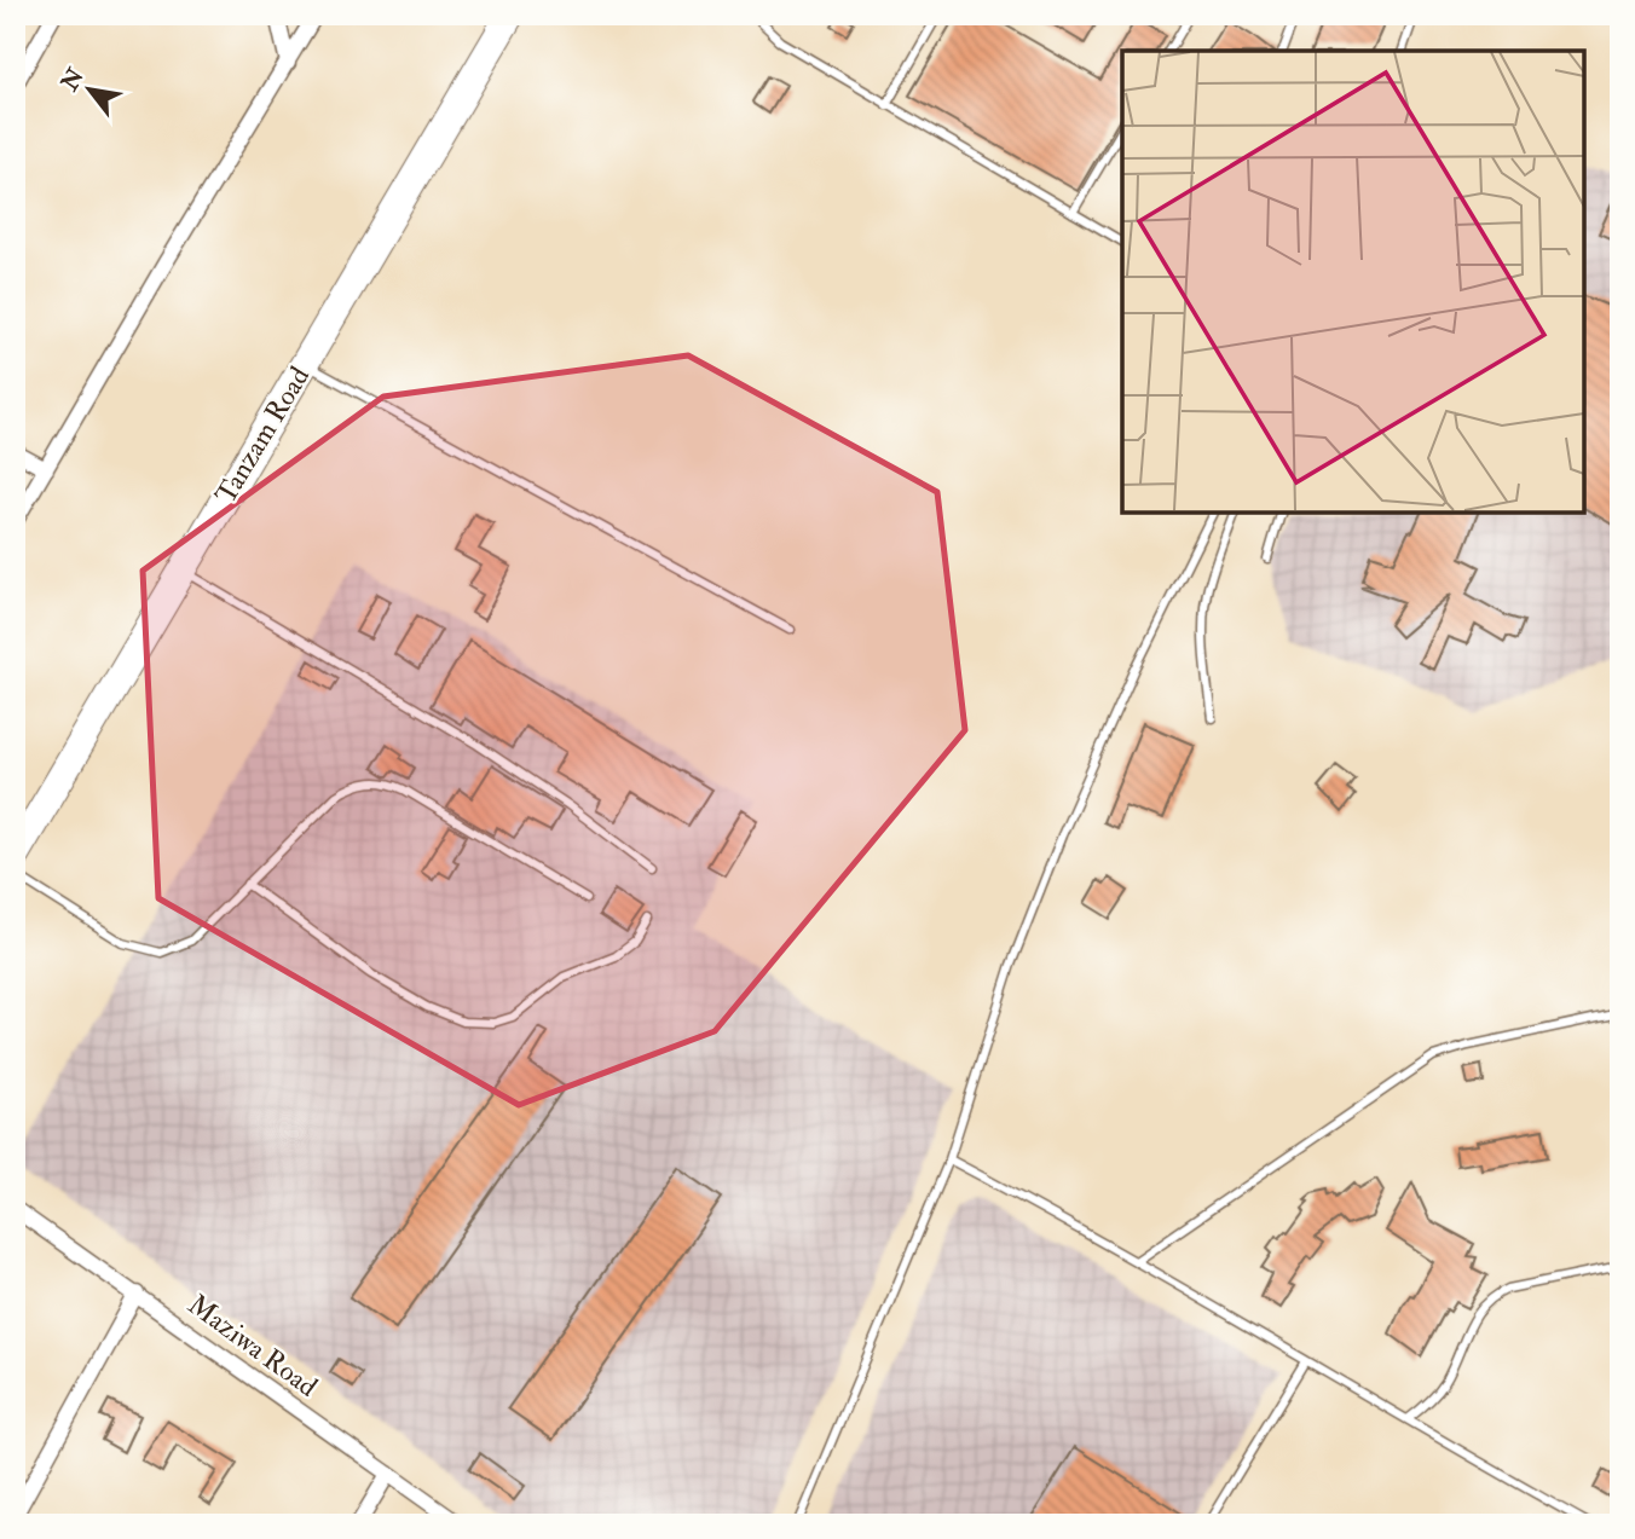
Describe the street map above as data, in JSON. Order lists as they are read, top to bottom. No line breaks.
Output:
{"streets":{"highway":["Tanzam Road"],"street":["Maziwa Road"]},"north":"top left"}
